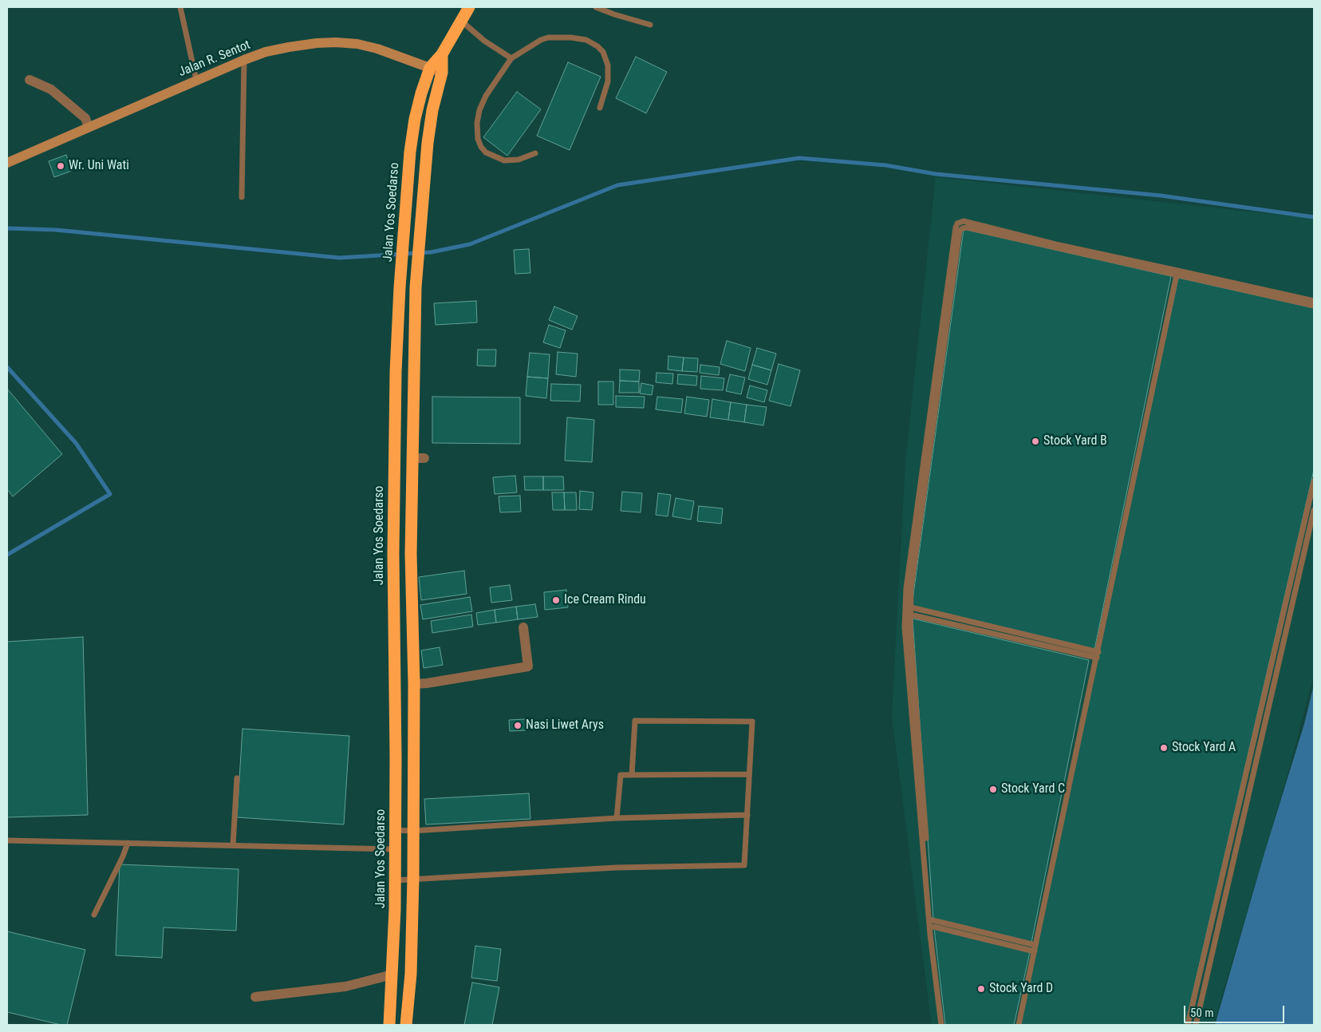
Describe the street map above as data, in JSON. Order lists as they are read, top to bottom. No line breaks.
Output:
{"streets":{"highway":["Jalan Yos Soedarso"],"street":["Jalan R. Sentot"]},"crossings":[["Jalan R. Sentot","Jalan Yos Soedarso"]],"places":["Wr. Uni Wati","Stock Yard B","Ice Cream Rindu","Nasi Liwet Arys","Stock Yard A","Stock Yard C","Stock Yard D"],"scale_bar":"50 m"}
